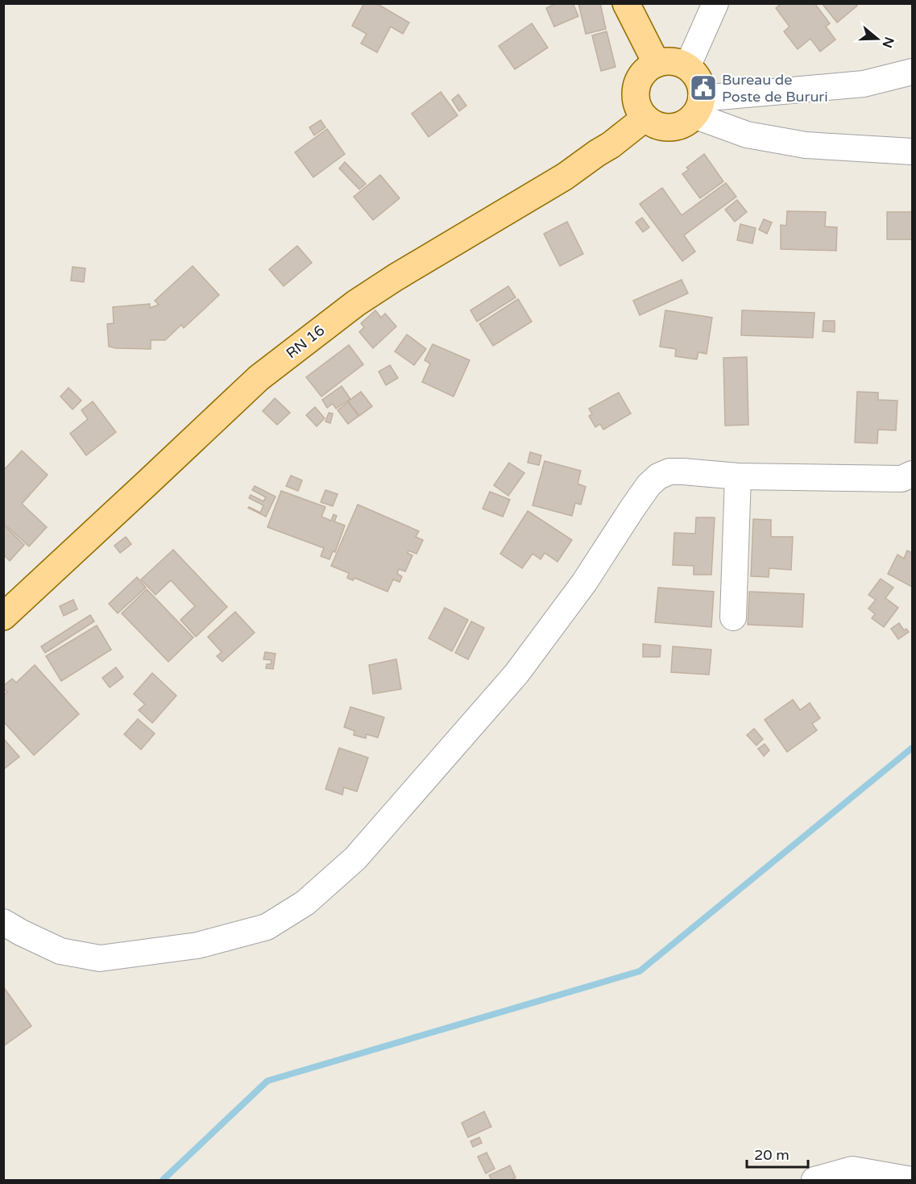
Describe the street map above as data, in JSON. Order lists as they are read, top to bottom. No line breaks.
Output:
{"streets":{"main road":["RN 16"]},"places":{"public building":["Bureau de Poste de Bururi"]},"scale_bar":"20 m","north":"right"}
